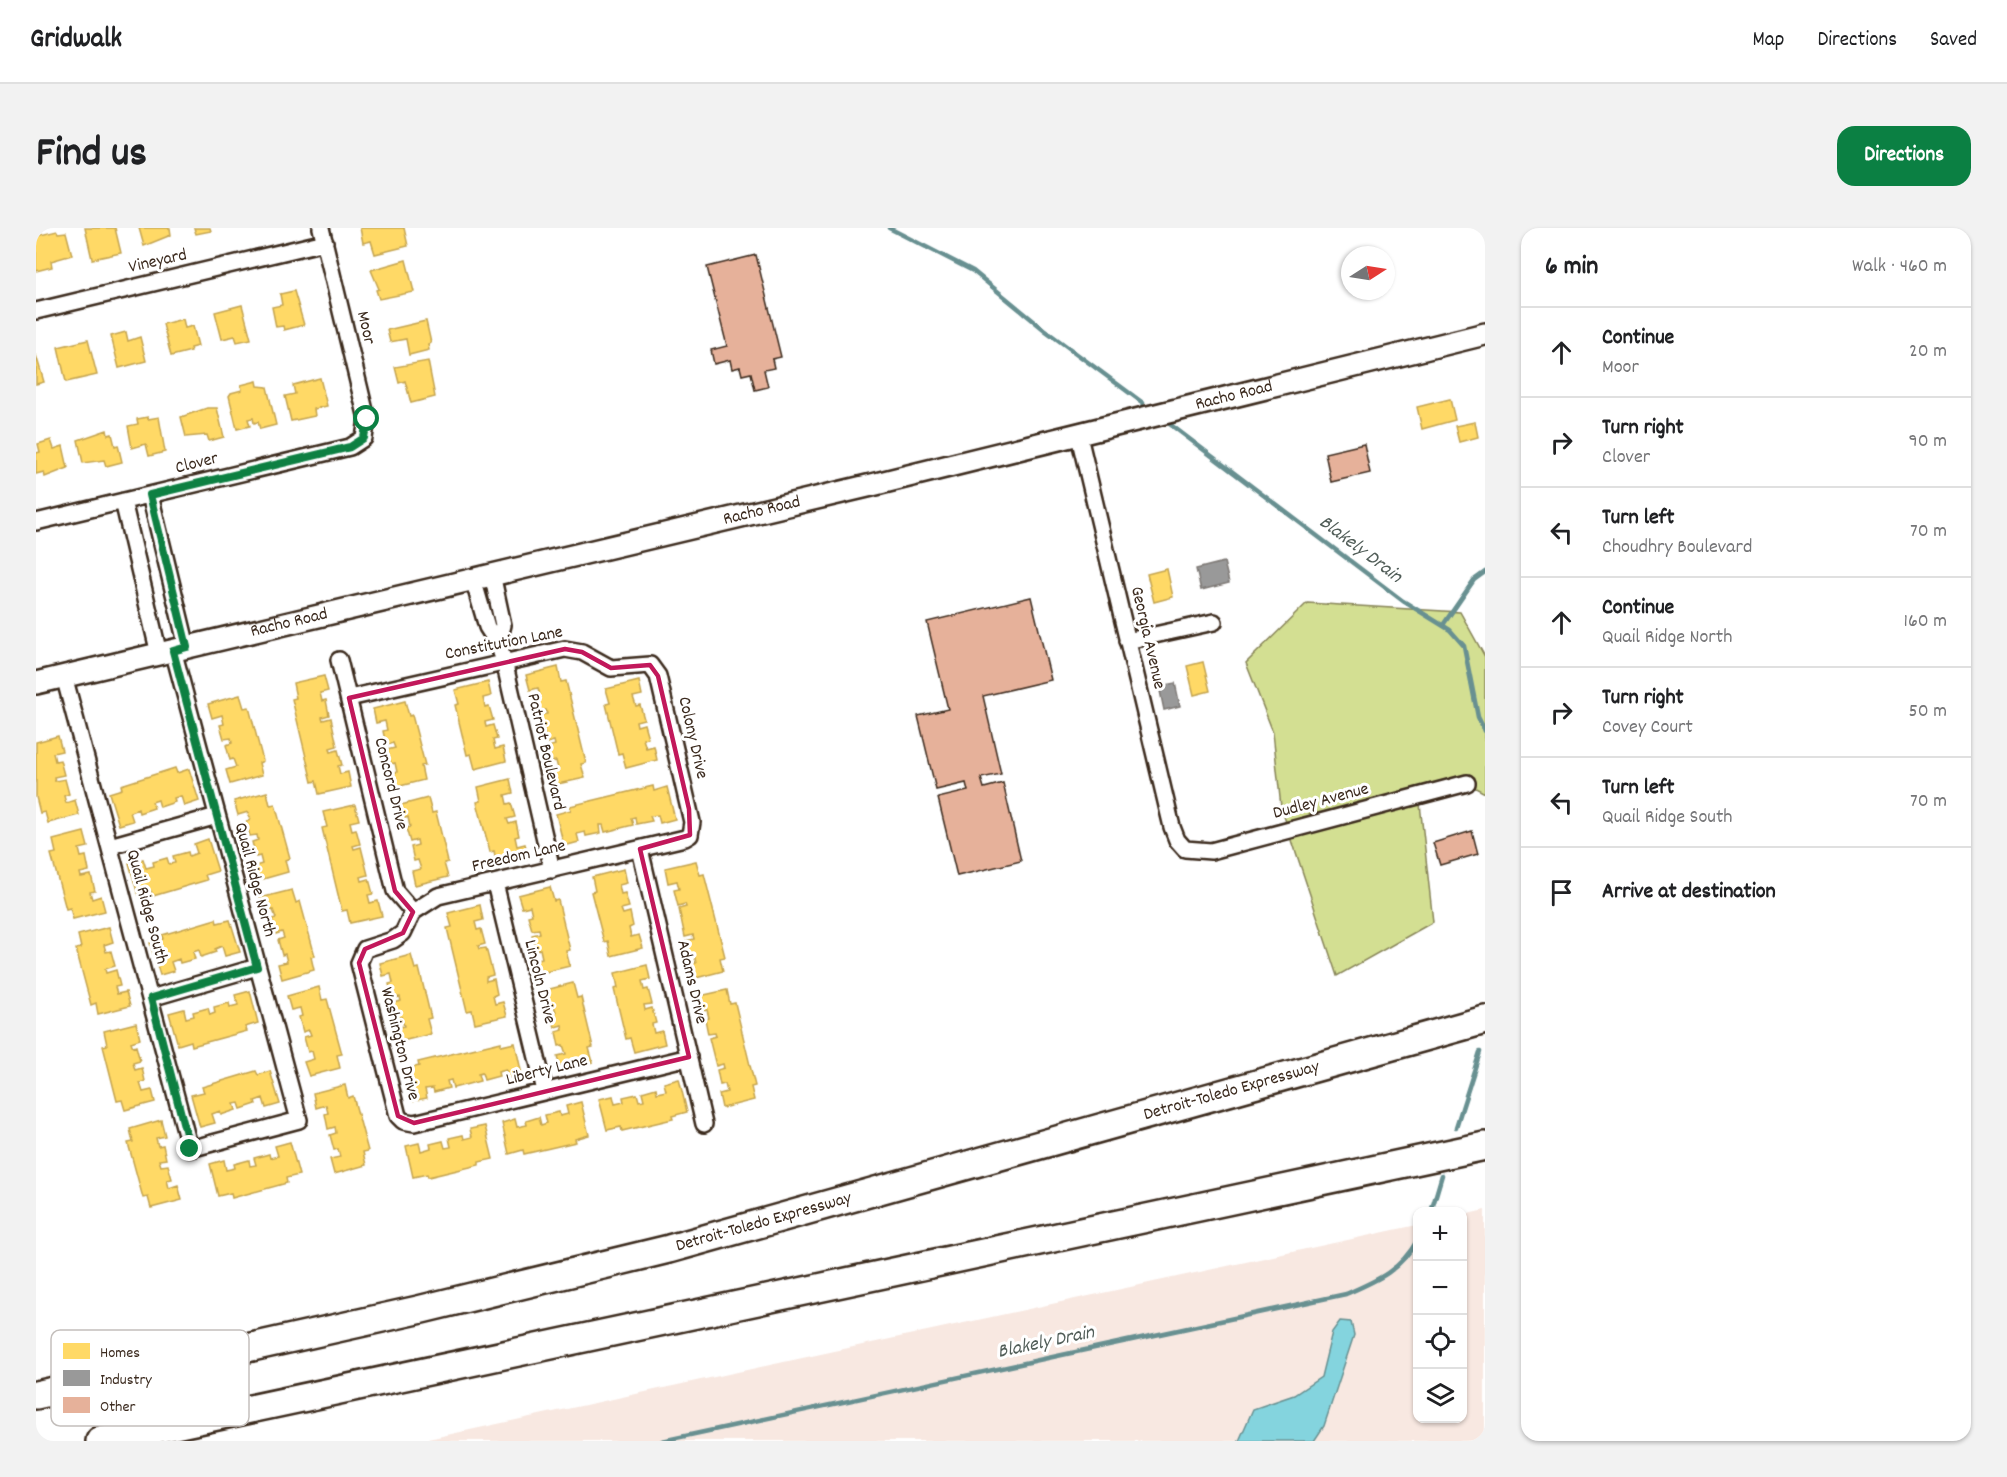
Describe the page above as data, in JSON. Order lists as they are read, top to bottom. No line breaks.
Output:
{"streets":{"highway":["Detroit-Toledo Expressway"],"street":["Vineyard","Moor","Racho Road","Clover","Georgia Avenue","Constitution Lane","Colony Drive","Patriot Boulevard","Concord Drive","Dudley Avenue","Freedom Lane","Quail Ridge North","Quail Ridge South","Lincoln Drive","Adams Drive","Washington Drive","Liberty Lane"]},"crossings":[["Vineyard","Moor"],["Moor","Clover"],["Racho Road","Georgia Avenue"],["Racho Road","Patriot Boulevard"],["Racho Road","Quail Ridge North"],["Racho Road","Quail Ridge South"],["Georgia Avenue","Dudley Avenue"],["Constitution Lane","Colony Drive"],["Constitution Lane","Patriot Boulevard"],["Constitution Lane","Concord Drive"],["Colony Drive","Freedom Lane"],["Patriot Boulevard","Freedom Lane"],["Concord Drive","Freedom Lane"],["Freedom Lane","Lincoln Drive"],["Freedom Lane","Adams Drive"],["Freedom Lane","Washington Drive"],["Quail Ridge North","Quail Ridge South"],["Lincoln Drive","Liberty Lane"],["Adams Drive","Liberty Lane"],["Washington Drive","Liberty Lane"]],"water":["Blakely Drain"],"legend":["Homes","Industry","Other"],"north":"right","page":{"header":"Gridwalk","nav":["Map","Directions","Saved"],"title":"Find us","buttons":"Directions","heading":["6 min","Walk · 460 m"],"list":[["Continue","Moor","20 m"],["Turn right","Clover","90 m"],["Turn left","Choudhry Boulevard","70 m"],["Continue","Quail Ridge North","160 m"],["Turn right","Covey Court","50 m"],["Turn left","Quail Ridge South","70 m"],"Arrive at destination"],"map_buttons":["+","−"]}}
